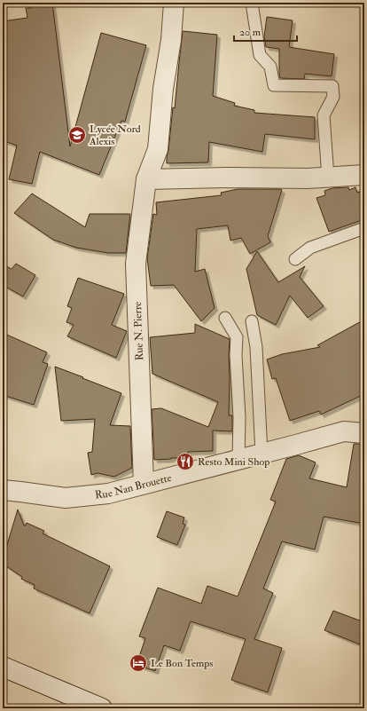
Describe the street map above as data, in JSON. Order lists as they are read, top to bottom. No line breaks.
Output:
{"streets":{"street":["Rue N. Pierre","Rue Nan Brouette"]},"crossings":[["Rue N. Pierre","Rue Nan Brouette"]],"places":{"school or university":["Lycée Nord Alexis"],"restaurant":["Resto Mini Shop"],"hotel":["Le Bon Temps"]},"scale_bar":"20 m"}
